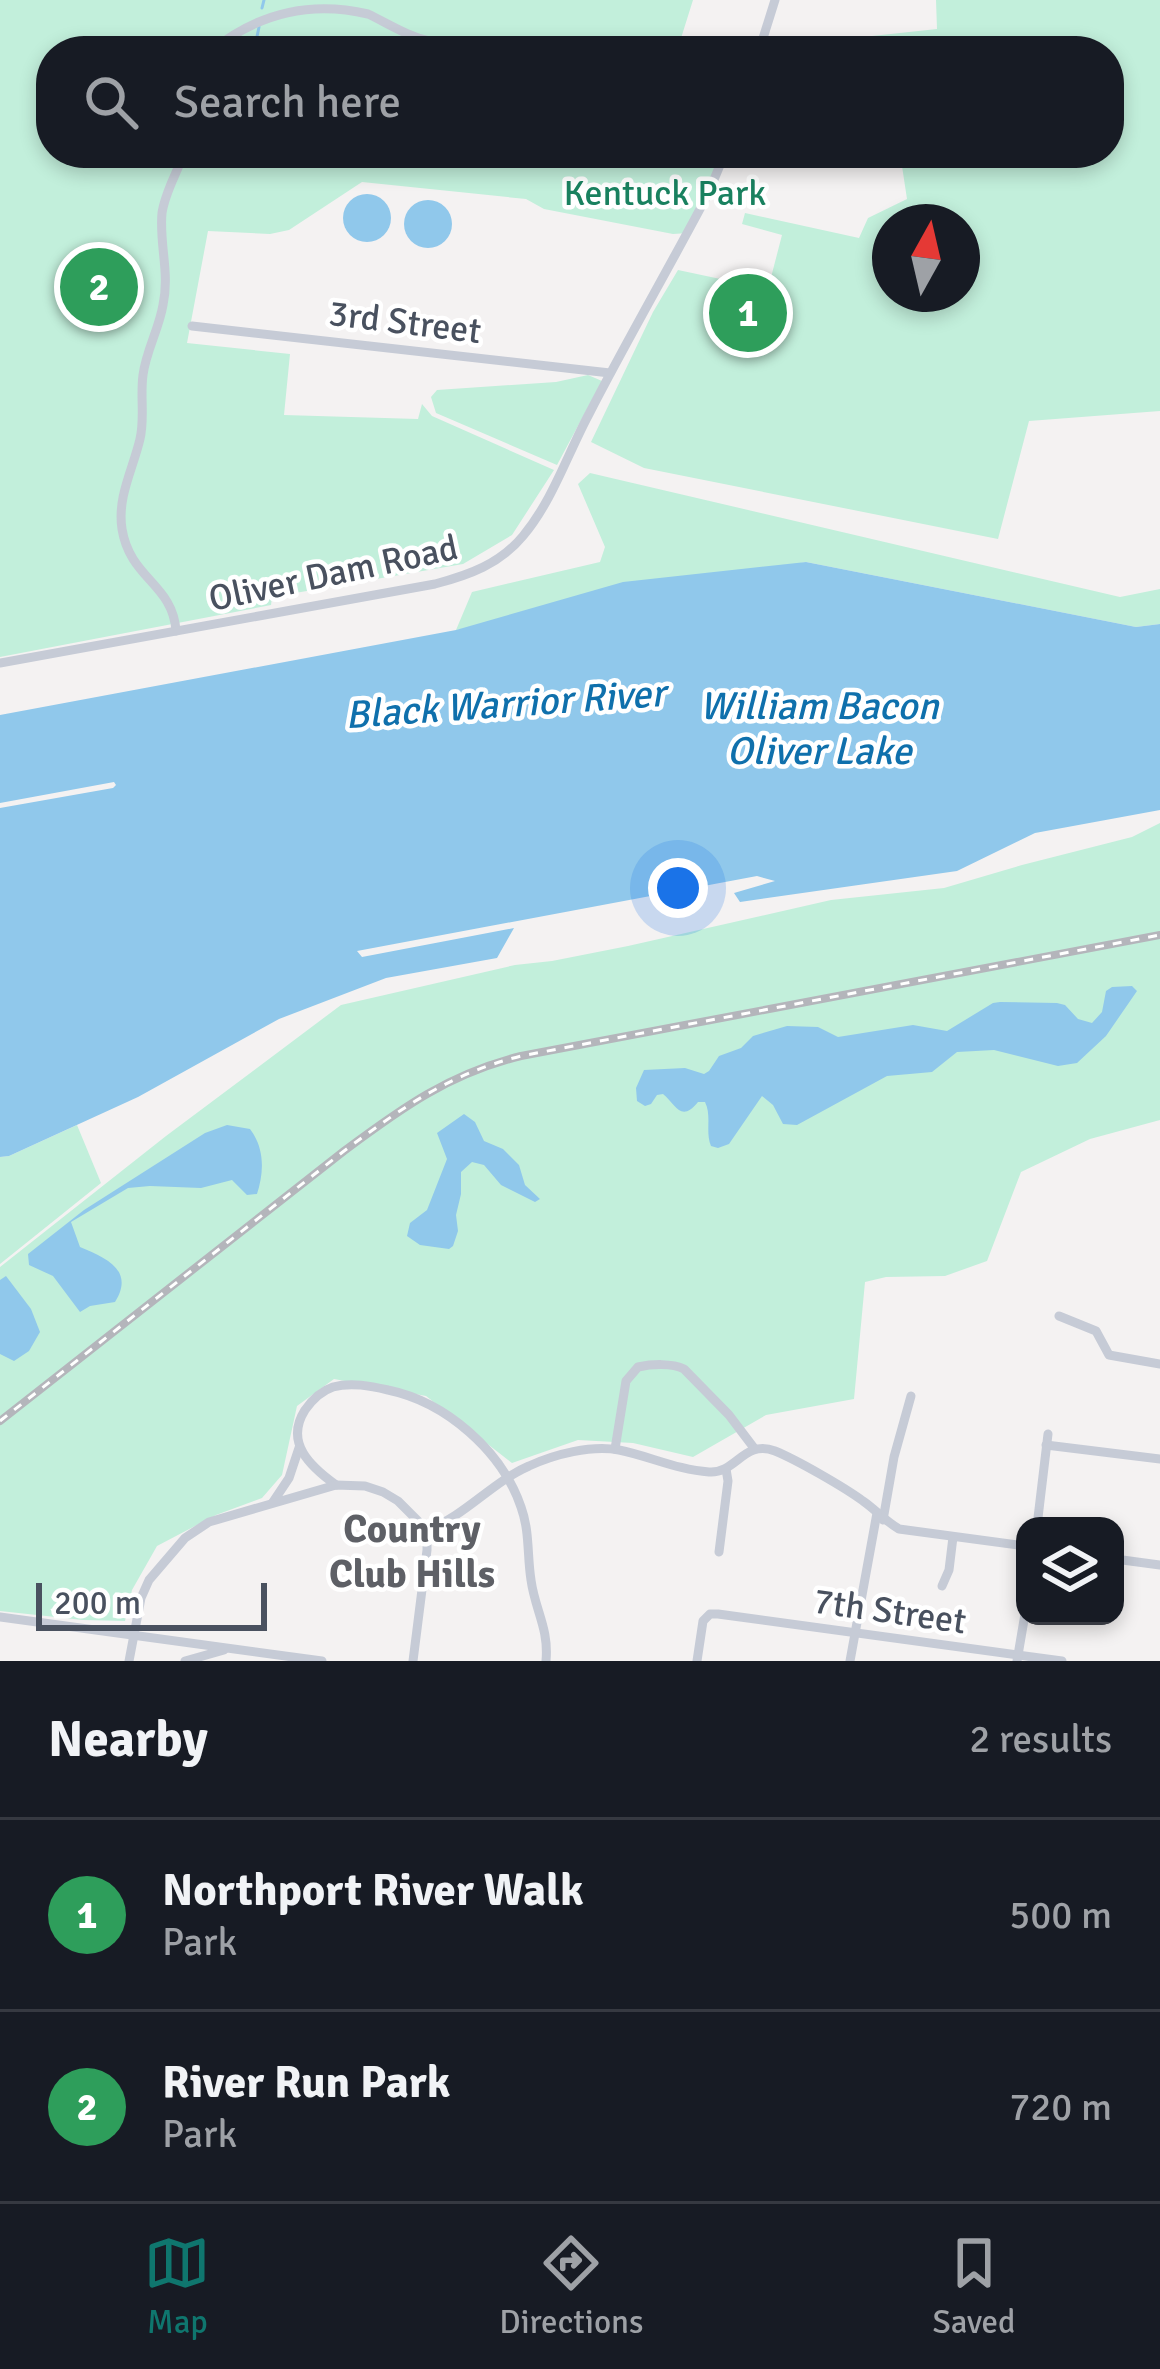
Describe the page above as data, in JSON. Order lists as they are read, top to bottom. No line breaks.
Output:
{"streets":{"street":["3rd Street","Oliver Dam Road","7th Street"]},"crossings":[["3rd Street","Oliver Dam Road"]],"districts":["Country Club Hills"],"water":["Black Warrior River","William Bacon Oliver Lake"],"parks":["Kentuck Park"],"scale_bar":"200 m","north":"top","page":{"search":"Search here","pins":["2","1"],"scale":"200 m","heading":["Nearby","2 results"],"list":[{"mark":"1","name":"Northport River Walk","note":"Park","value":"500 m"},{"mark":"2","name":"River Run Park","note":"Park","value":"720 m"}],"nav":["Map","Directions","Saved"]}}
